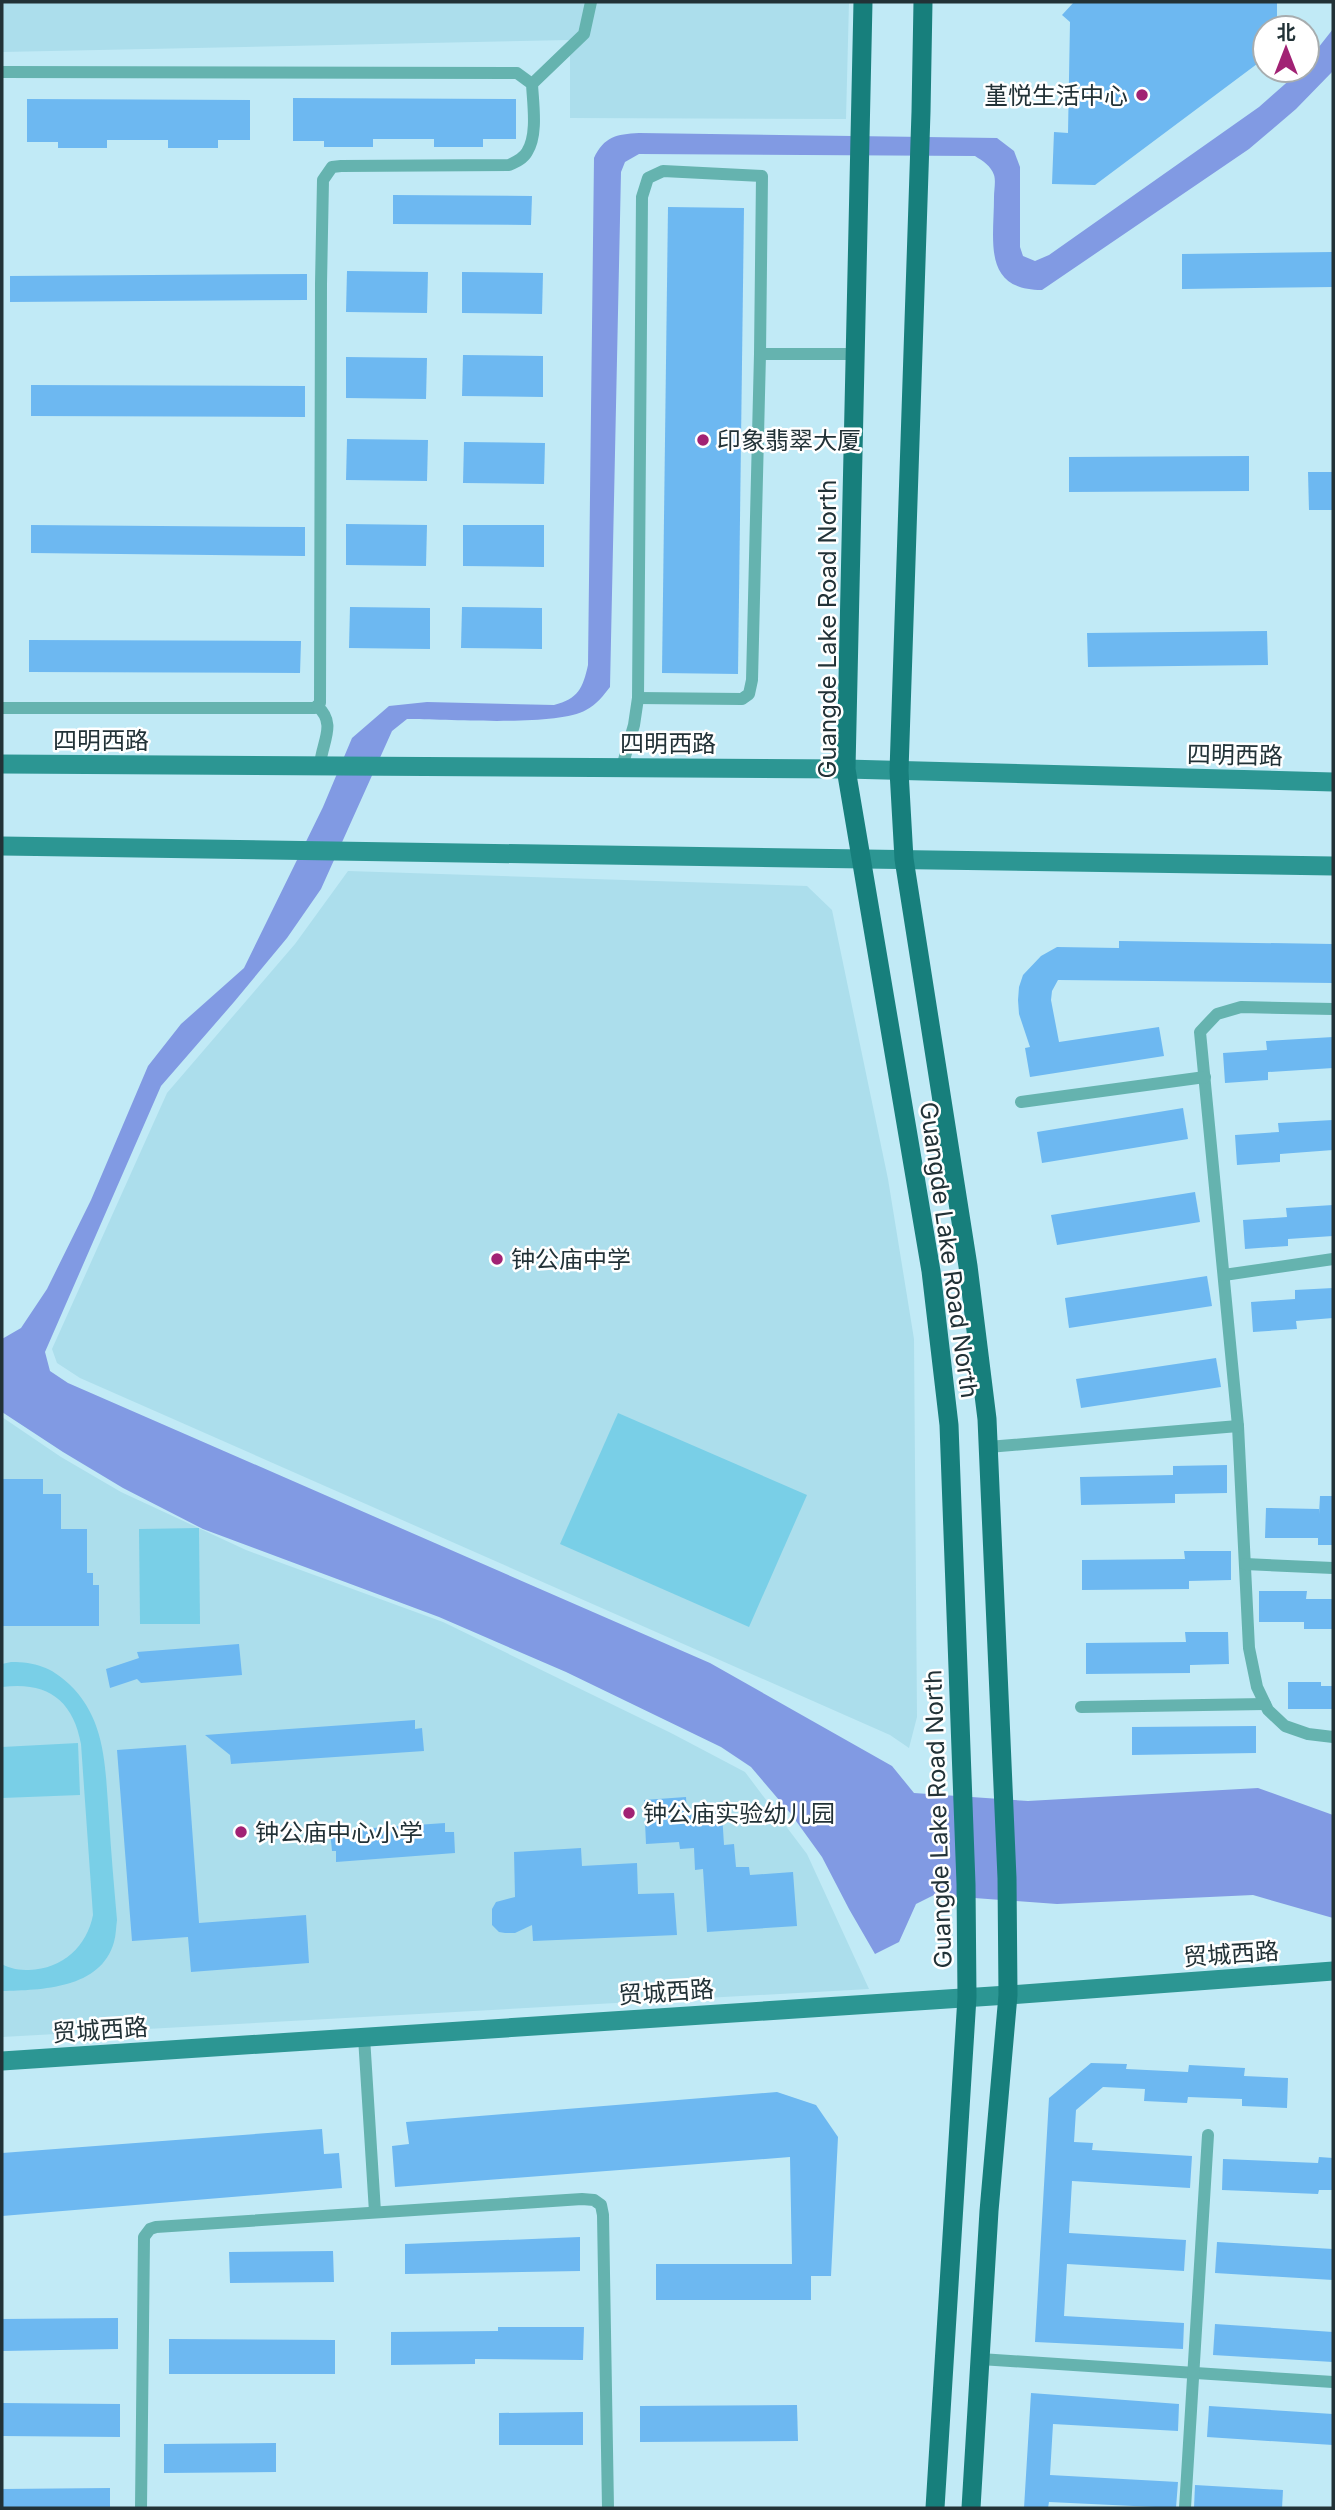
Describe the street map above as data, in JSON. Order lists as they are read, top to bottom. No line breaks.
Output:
{"streets":{"main road":["Guangde Lake Road North","四明西路","贸城西路"]},"crossings":[["Guangde Lake Road North","四明西路"],["Guangde Lake Road North","贸城西路"]],"places":["堇悦生活中心","印象翡翠大厦","钟公庙中学","钟公庙实验幼儿园","钟公庙中心小学"],"north":"top"}
